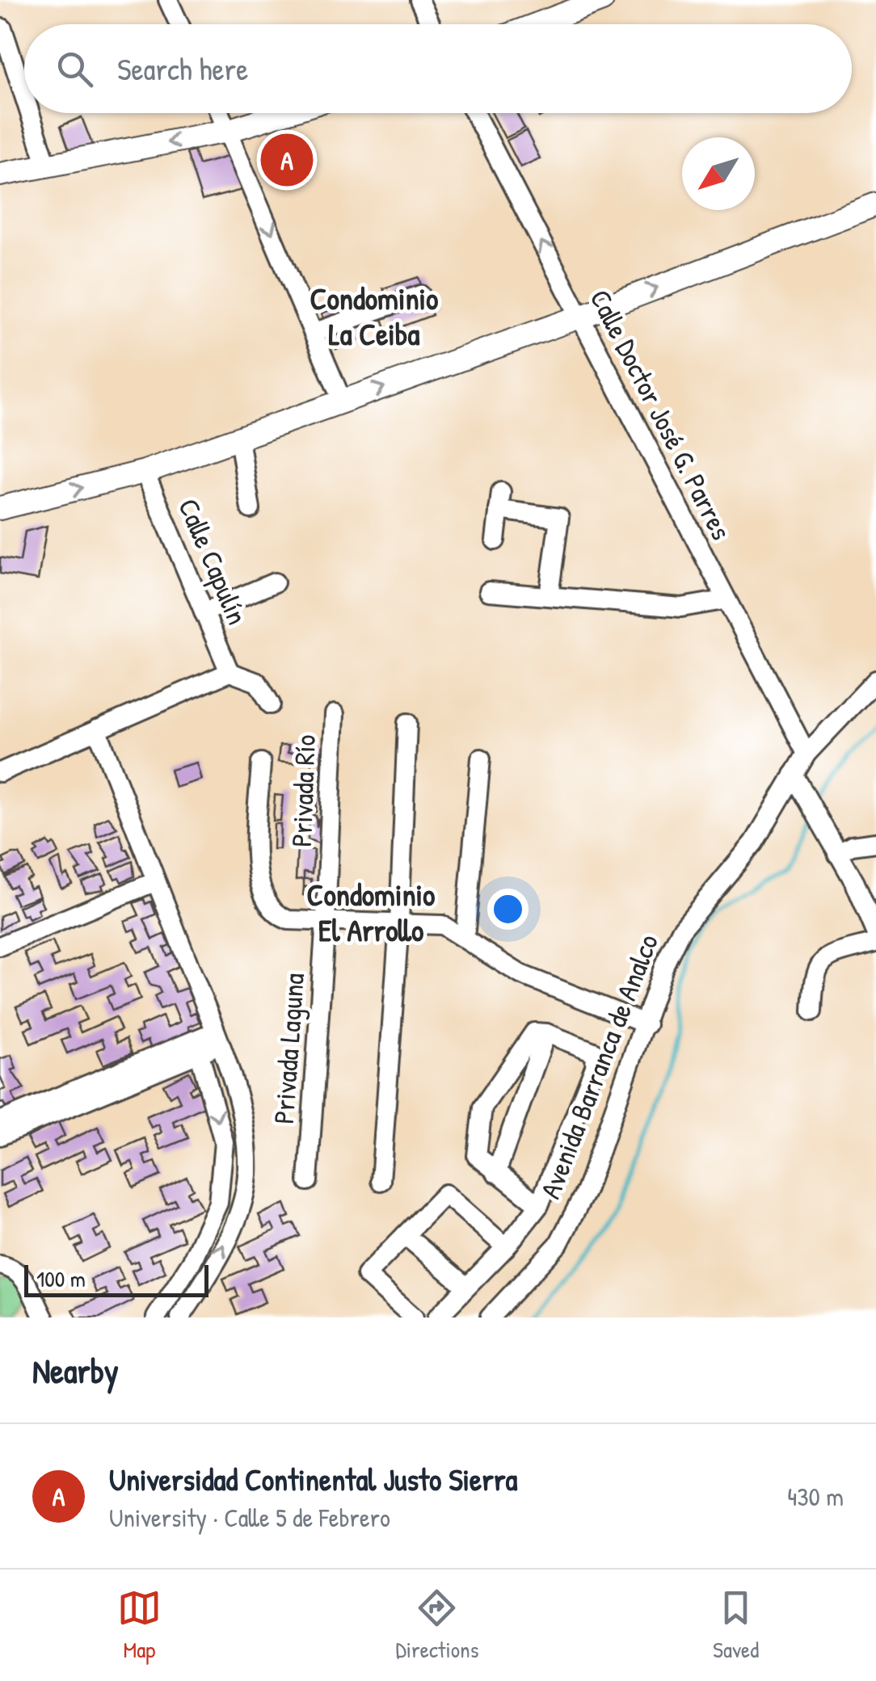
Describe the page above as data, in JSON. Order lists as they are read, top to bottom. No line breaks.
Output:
{"streets":{"street":["Calle Doctor José G. Parres","Calle Capulín","Privada Río","Privada Laguna","Avenida Barranca de Analco"]},"crossings":[["Calle Doctor José G. Parres","Avenida Barranca de Analco"],["Privada Río","Privada Laguna"]],"districts":["Condominio La Ceiba","Condominio El Arrollo"],"scale_bar":"100 m","north":"bottom left","page":{"search":"Search here","pins":"A","scale":"100 m","heading":"Nearby","list":[{"mark":"A","name":"Universidad Continental Justo Sierra","note":"University · Calle 5 de Febrero","value":"430 m"}],"nav":["Map","Directions","Saved"]}}
